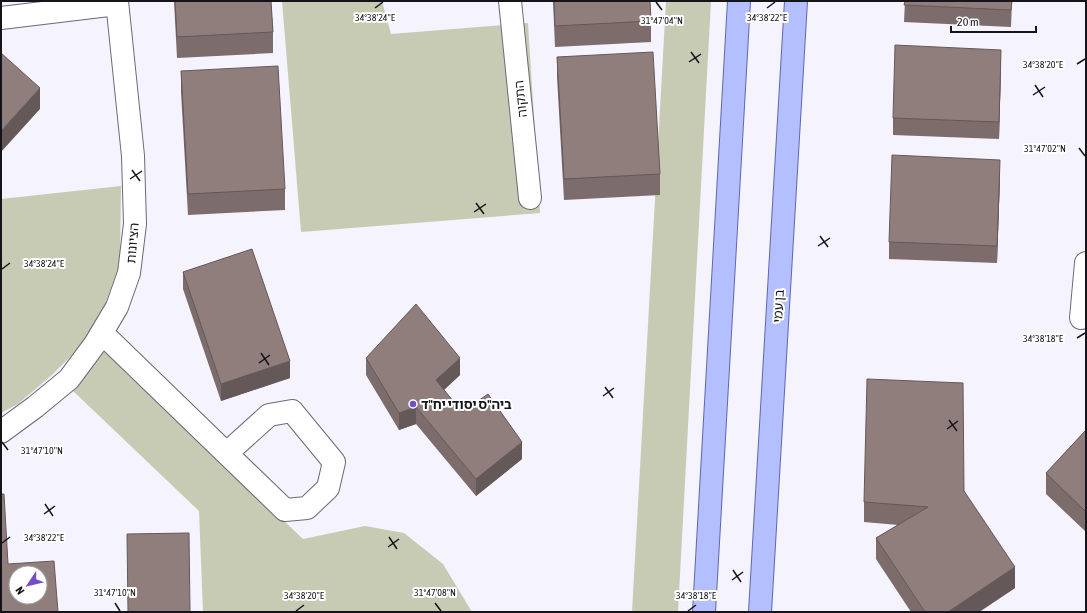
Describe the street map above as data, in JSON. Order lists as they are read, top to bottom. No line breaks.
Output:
{"streets":{"main road":["בן עמי"],"street":["התקוה","הציונות"]},"places":["ביה\"ס יסודי יח\"ד"],"scale_bar":"20 m","north":"bottom left","coordinates":["34°38'24\"E","34°38'22\"E","31°47'04\"N","34°38'20\"E","31°47'02\"N","34°38'18\"E","31°47'10\"N","31°47'08\"N"]}
